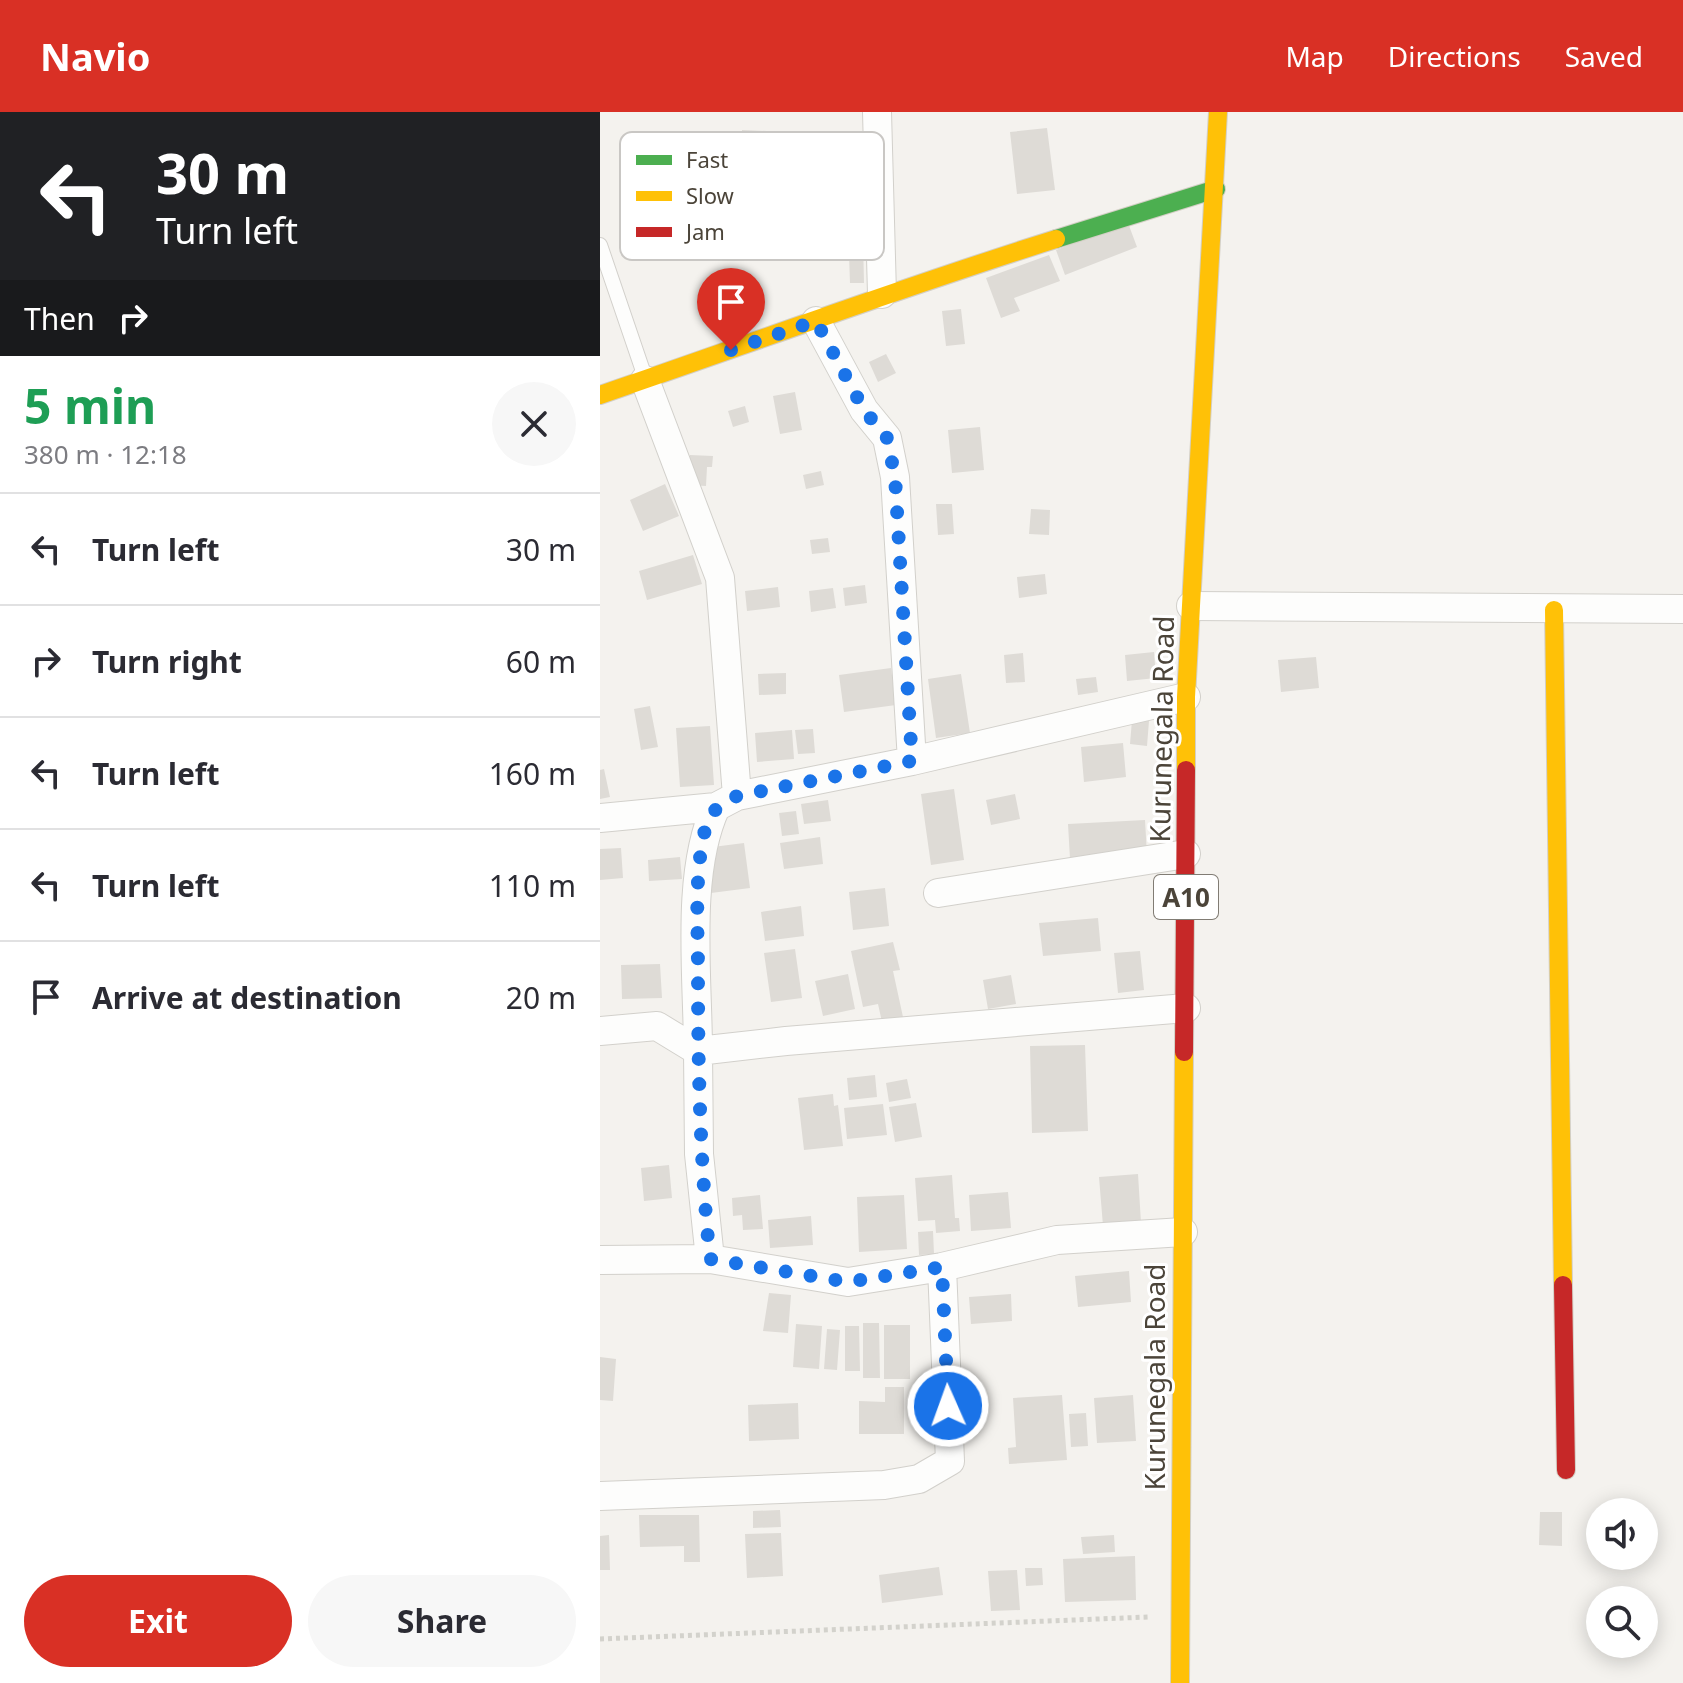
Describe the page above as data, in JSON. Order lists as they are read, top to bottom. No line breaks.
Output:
{"streets":{"main road":["Kurunegala Road","A10"]},"legend":["Fast","Slow","Jam"],"page":{"header":"Navio","nav":["Map","Directions","Saved"],"turn":["30 m","Turn left"],"then":"Then","heading":["5 min","380 m · 12:18"],"list":[{"name":"Turn left","value":"30 m"},{"name":"Turn right","value":"60 m"},{"name":"Turn left","value":"160 m"},{"name":"Turn left","value":"110 m"},{"name":"Arrive at destination","value":"20 m"}],"buttons":["Exit","Share"]}}
